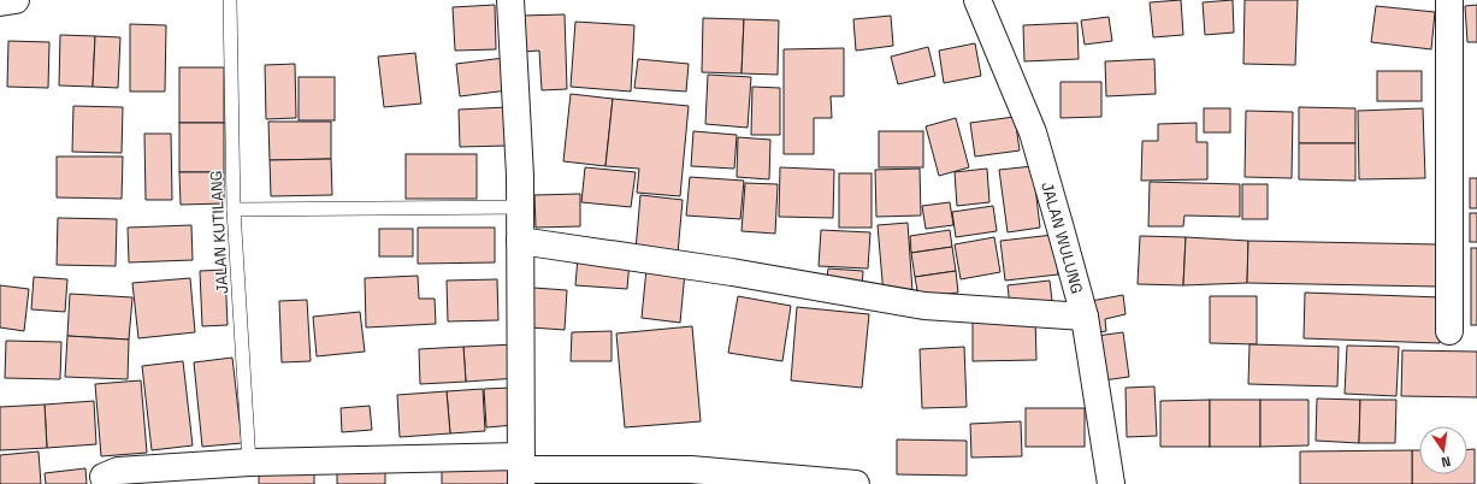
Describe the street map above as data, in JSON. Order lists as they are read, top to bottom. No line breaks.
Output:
{"streets":{"street":["JALAN WULUNG"],"lane":["JALAN KUTILANG"]},"north":"bottom"}
